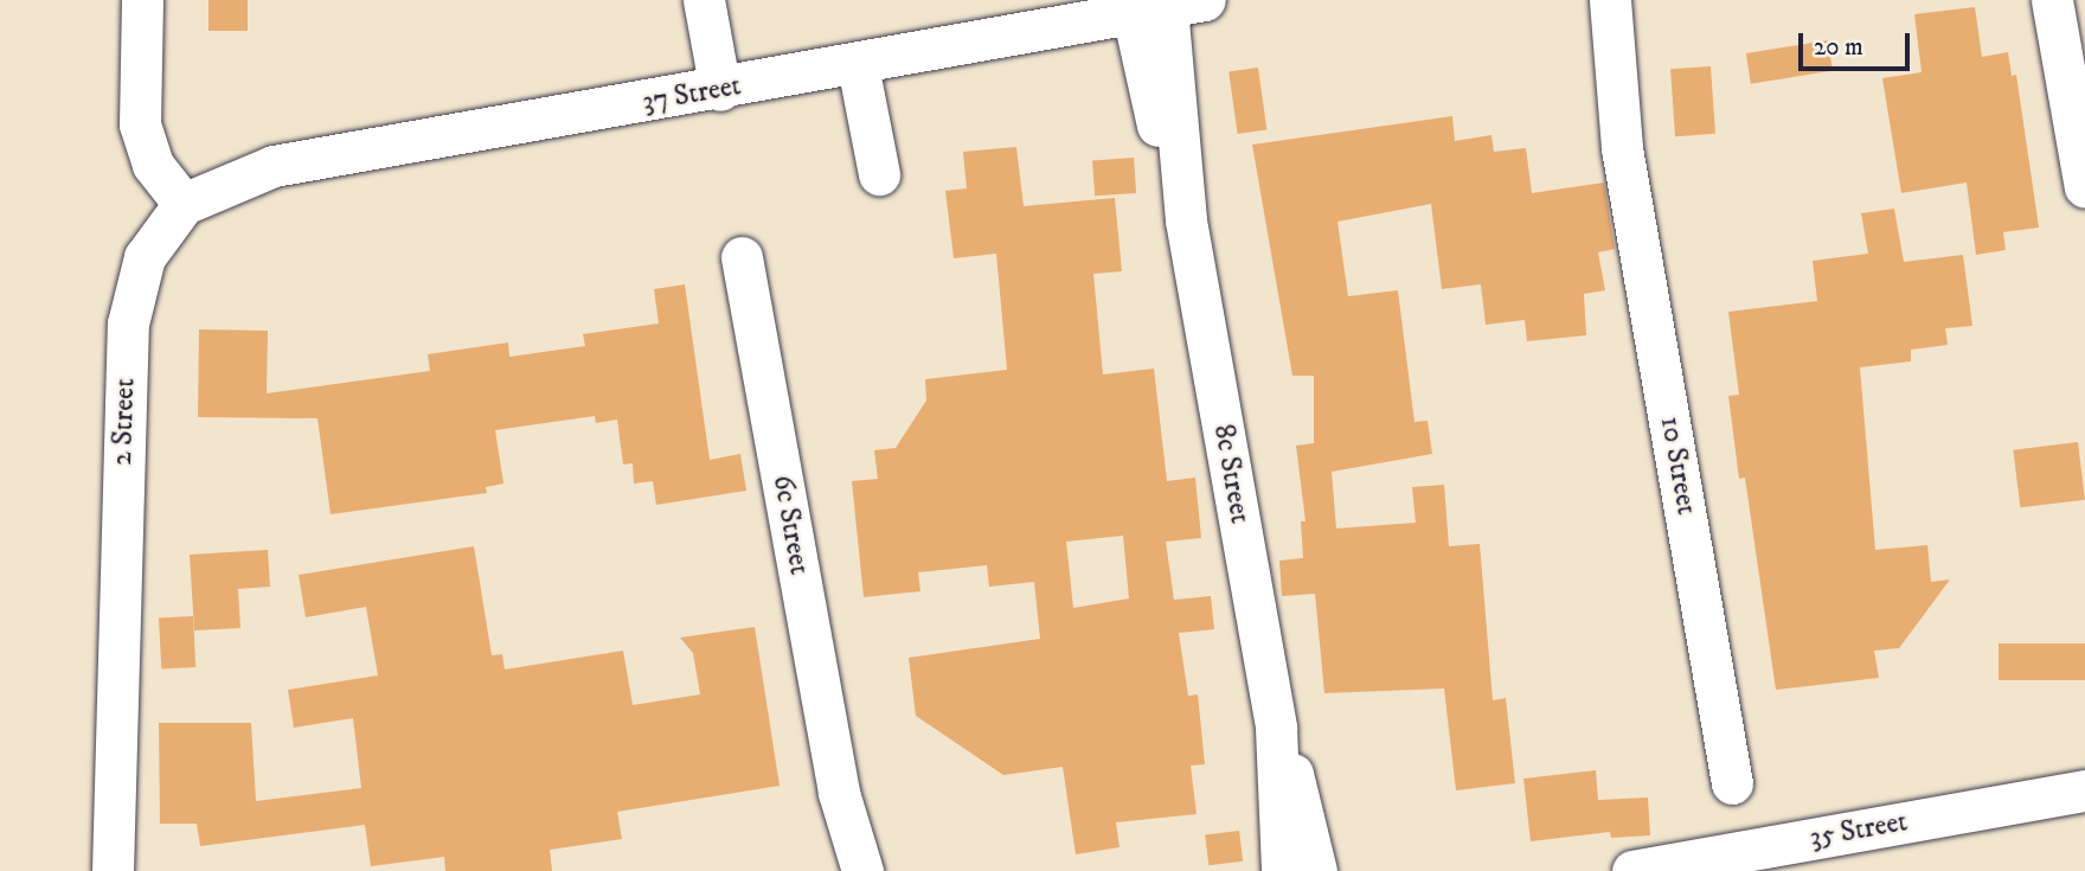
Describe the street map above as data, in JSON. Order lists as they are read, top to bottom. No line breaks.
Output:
{"streets":{"street":["37 Street","2 Street","10 Street","8c Street","6c Street","35 Street"]},"crossings":[["37 Street","2 Street"],["37 Street","8c Street"]],"scale_bar":"20 m"}
